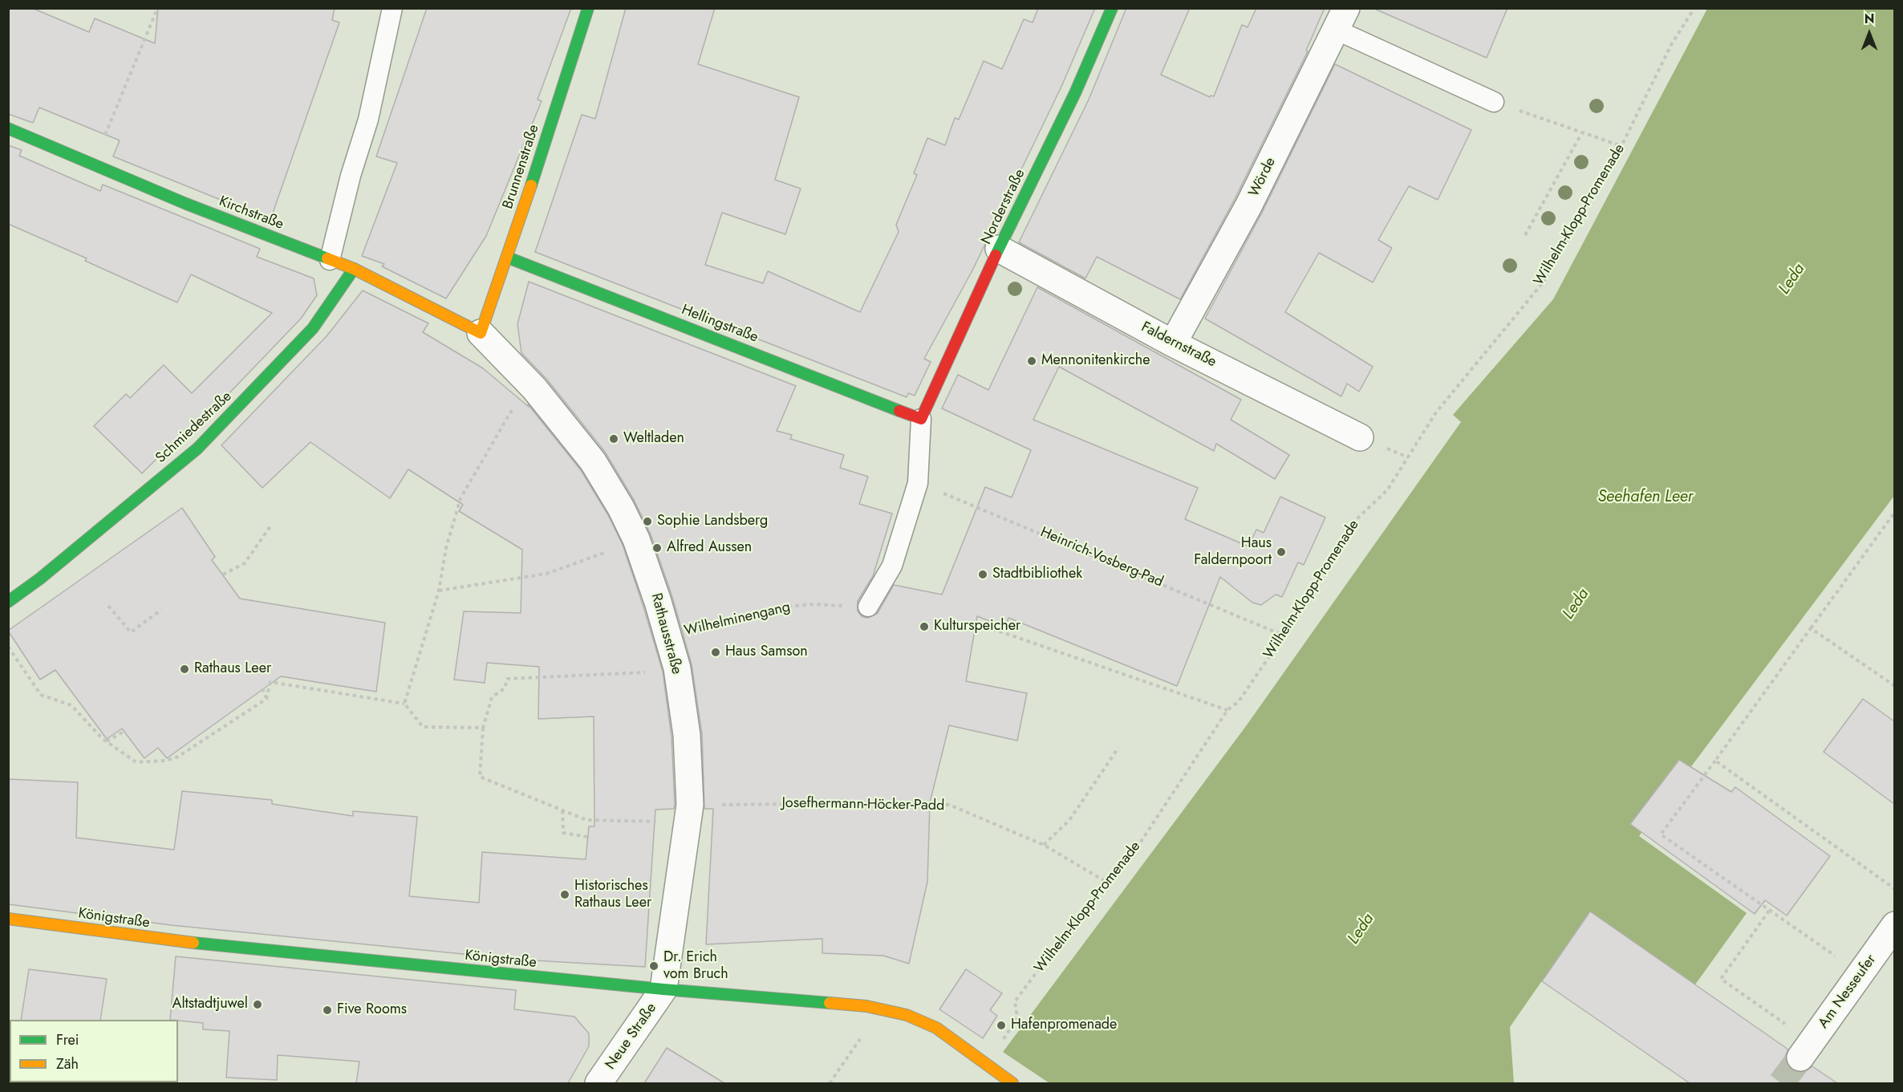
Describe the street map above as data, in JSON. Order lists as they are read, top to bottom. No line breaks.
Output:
{"streets":{"street":["Brunnenstraße","Wörde","Norderstraße","Kirchstraße","Hellingstraße","Faldernstraße","Schmiedestraße","Rathausstraße","Königstraße","Am Nesseufer","Neue Straße"],"path":["Wilhelm-Klopp-Promenade","Heinrich-Vosberg-Pad","Wilhelminengang","Josefhermann-Höcker-Padd"]},"crossings":[["Brunnenstraße","Kirchstraße"],["Brunnenstraße","Hellingstraße"],["Brunnenstraße","Rathausstraße"],["Wörde","Faldernstraße"],["Norderstraße","Hellingstraße"],["Norderstraße","Faldernstraße"],["Kirchstraße","Schmiedestraße"],["Kirchstraße","Rathausstraße"],["Wilhelm-Klopp-Promenade","Heinrich-Vosberg-Pad"],["Wilhelm-Klopp-Promenade","Josefhermann-Höcker-Padd"],["Wilhelminengang","Rathausstraße"],["Rathausstraße","Josefhermann-Höcker-Padd"],["Rathausstraße","Königstraße"],["Rathausstraße","Neue Straße"],["Königstraße","Neue Straße"]],"water":["Leda","Seehafen Leer"],"places":["Mennonitenkirche","Weltladen","Sophie Landsberg","Alfred Aussen","Haus Faldernpoort","Stadtbibliothek","Kulturspeicher","Haus Samson","Rathaus Leer","Historisches Rathaus Leer","Dr. Erich vom Bruch","Altstadtjuwel","Five Rooms","Hafenpromenade"],"legend":["Frei","Zäh"],"north":"top"}
